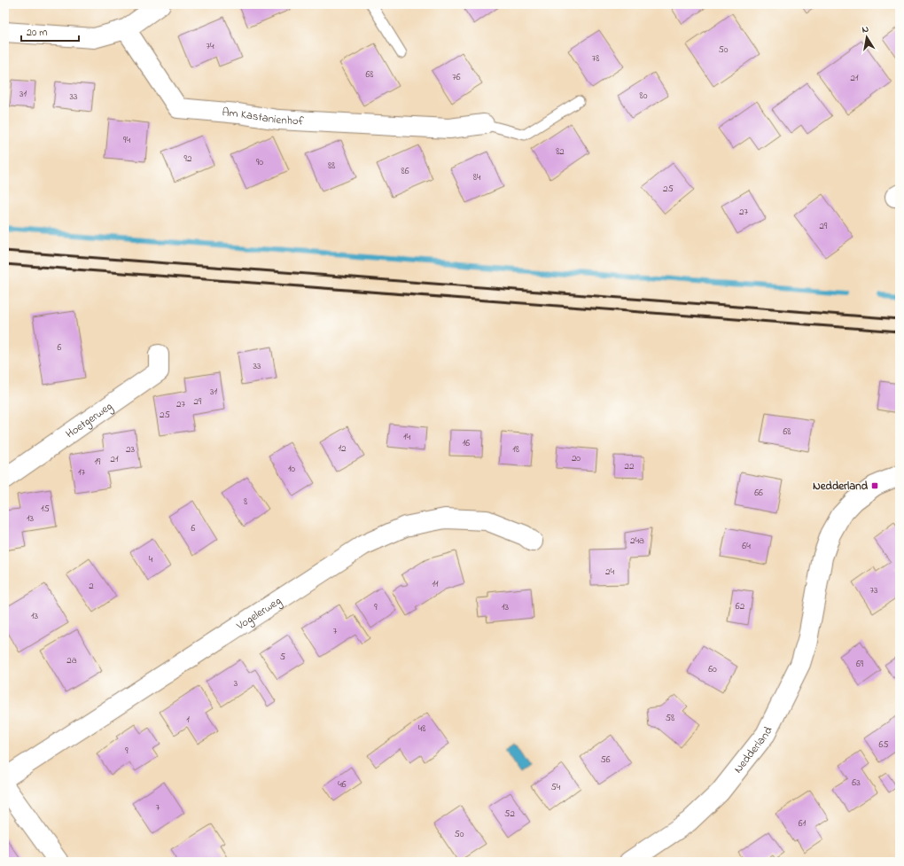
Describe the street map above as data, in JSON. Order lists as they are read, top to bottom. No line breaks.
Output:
{"streets":{"street":["Am Kastanienhof","Hoetgerweg","Vogelerweg","Nedderland"]},"places":{"transit":["Nedderland"]},"house_numbers":["74","50","78","68","76","21","31","80","33","94","82","92","90","88","86","84","25","27","29","6","33","31","29","27","25","68","14","16","12","23","18","20","21","19","22","10","17","66","8","15","13","6","24a","64","4","24","11","2","73","62","9","13","13","7","5","2a","69","60","3","58","1","48","65","9","56","63","46","54","7","52","61","50"],"scale_bar":"20 m","north":"top"}
